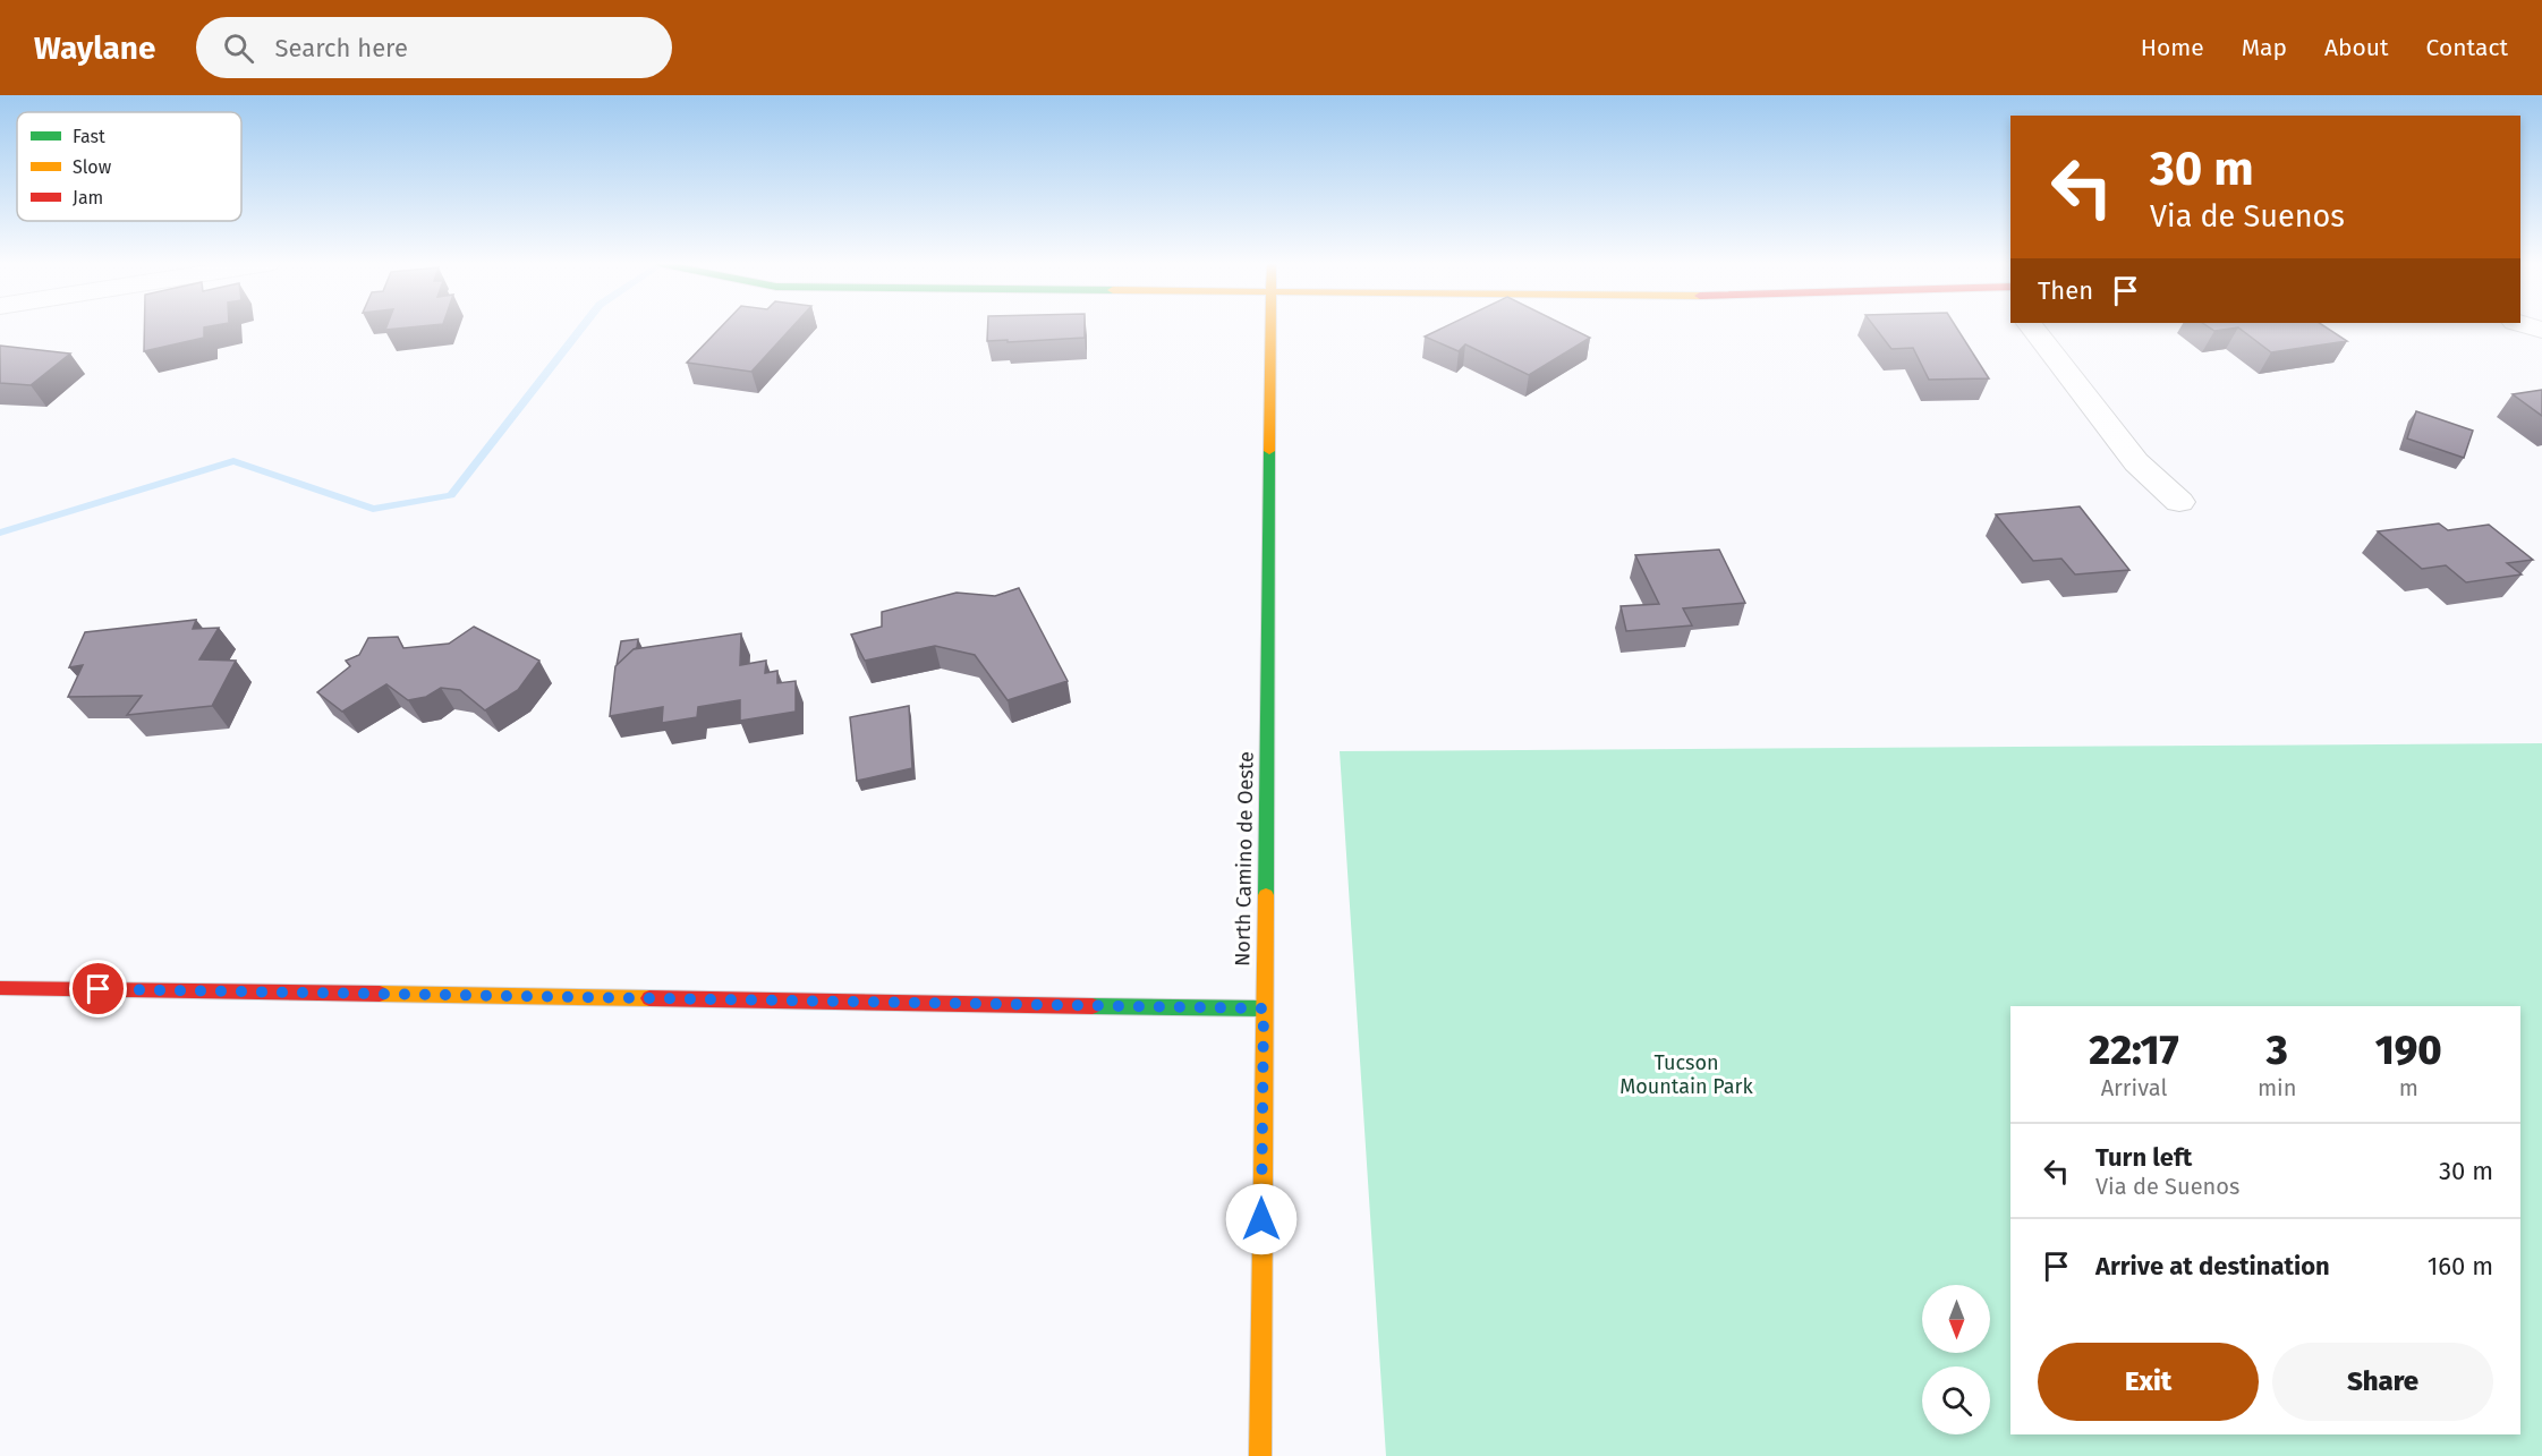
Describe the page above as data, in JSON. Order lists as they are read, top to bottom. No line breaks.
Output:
{"streets":{"street":["North Camino de Oeste"]},"parks":["Tucson Mountain Park"],"legend":["Fast","Slow","Jam"],"north":"bottom","page":{"header":"Waylane","search":"Search here","nav":["Home","Map","About","Contact"],"turn":["30 m","Via de Suenos"],"then":"Then","eta":["22:17","Arrival","3","min","190","m"],"list":[{"name":"Turn left","note":"Via de Suenos","value":"30 m"},{"name":"Arrive at destination","value":"160 m"}],"buttons":["Exit","Share"]}}
